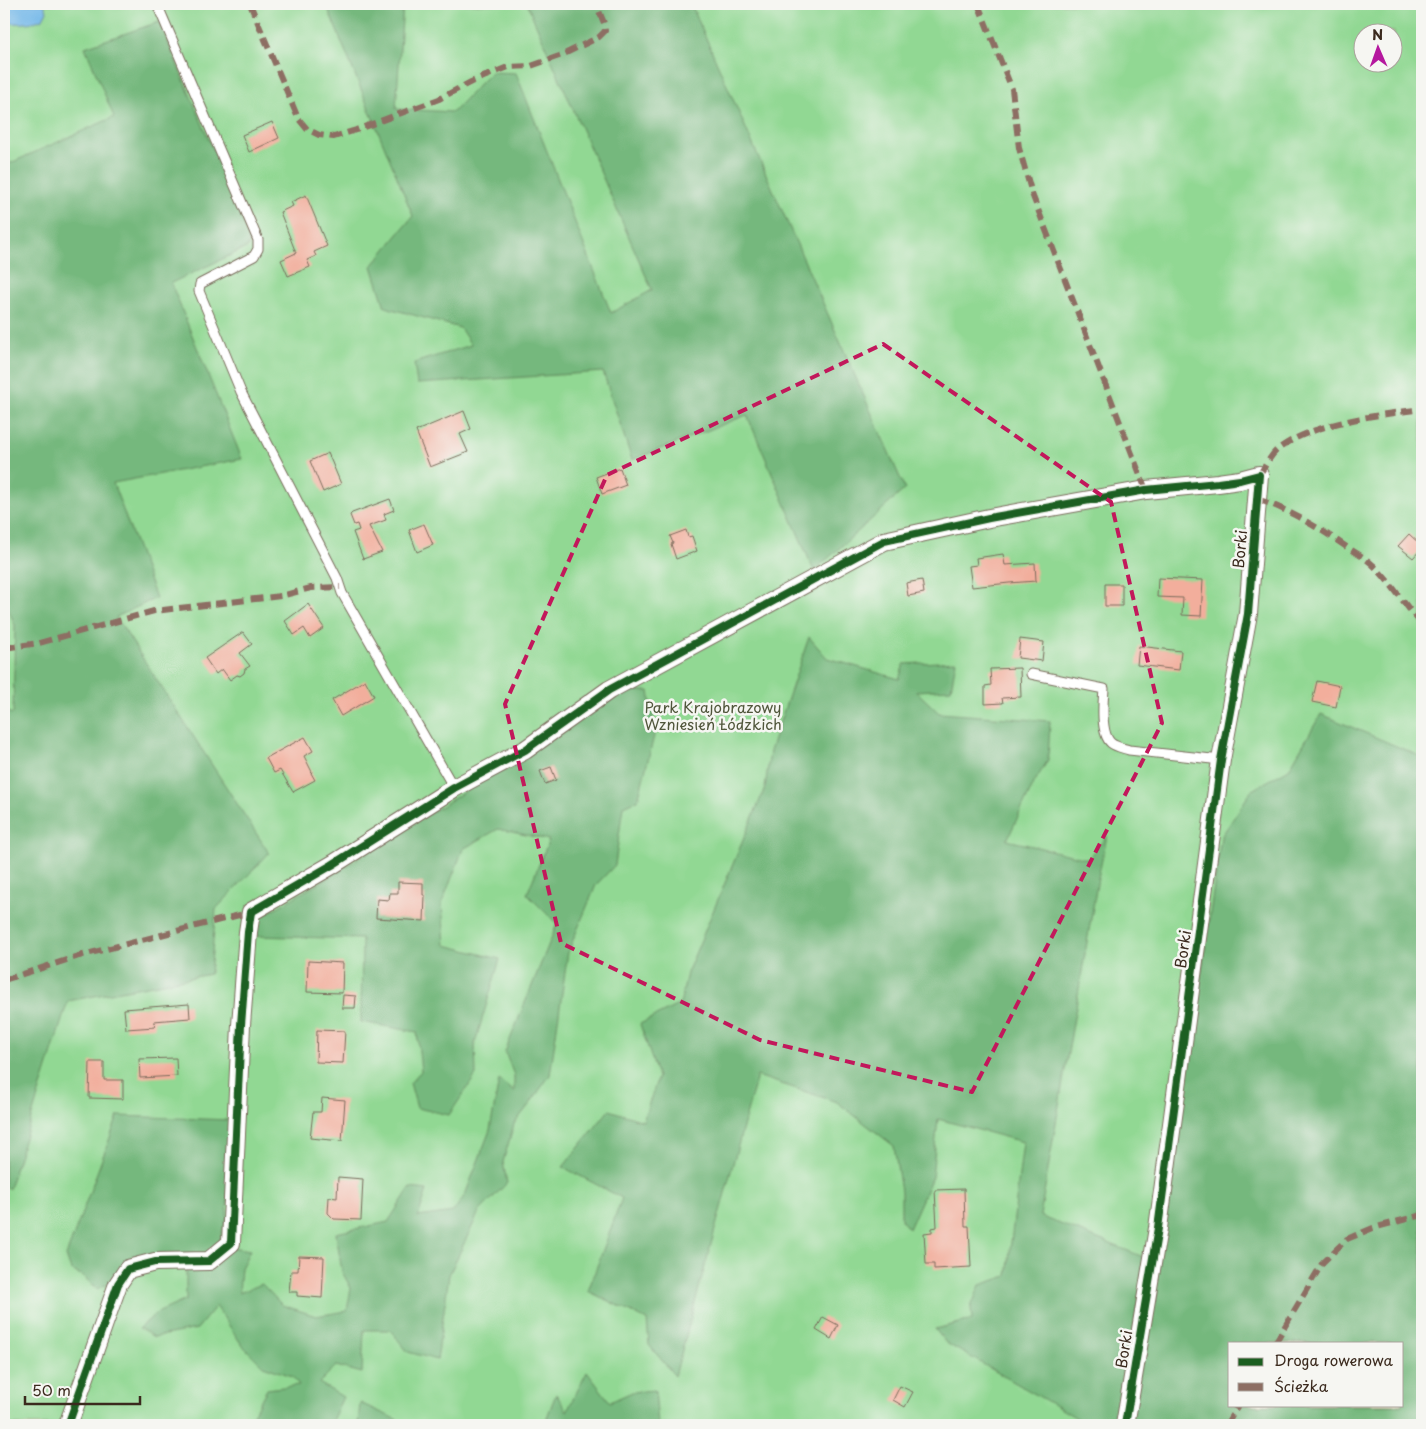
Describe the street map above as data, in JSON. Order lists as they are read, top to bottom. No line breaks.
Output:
{"streets":{"street":["Borki"]},"parks":["Park Krajobrazowy Wzniesień Łódzkich"],"legend":["Droga rowerowa","Ścieżka"],"scale_bar":"50 m","north":"top"}
